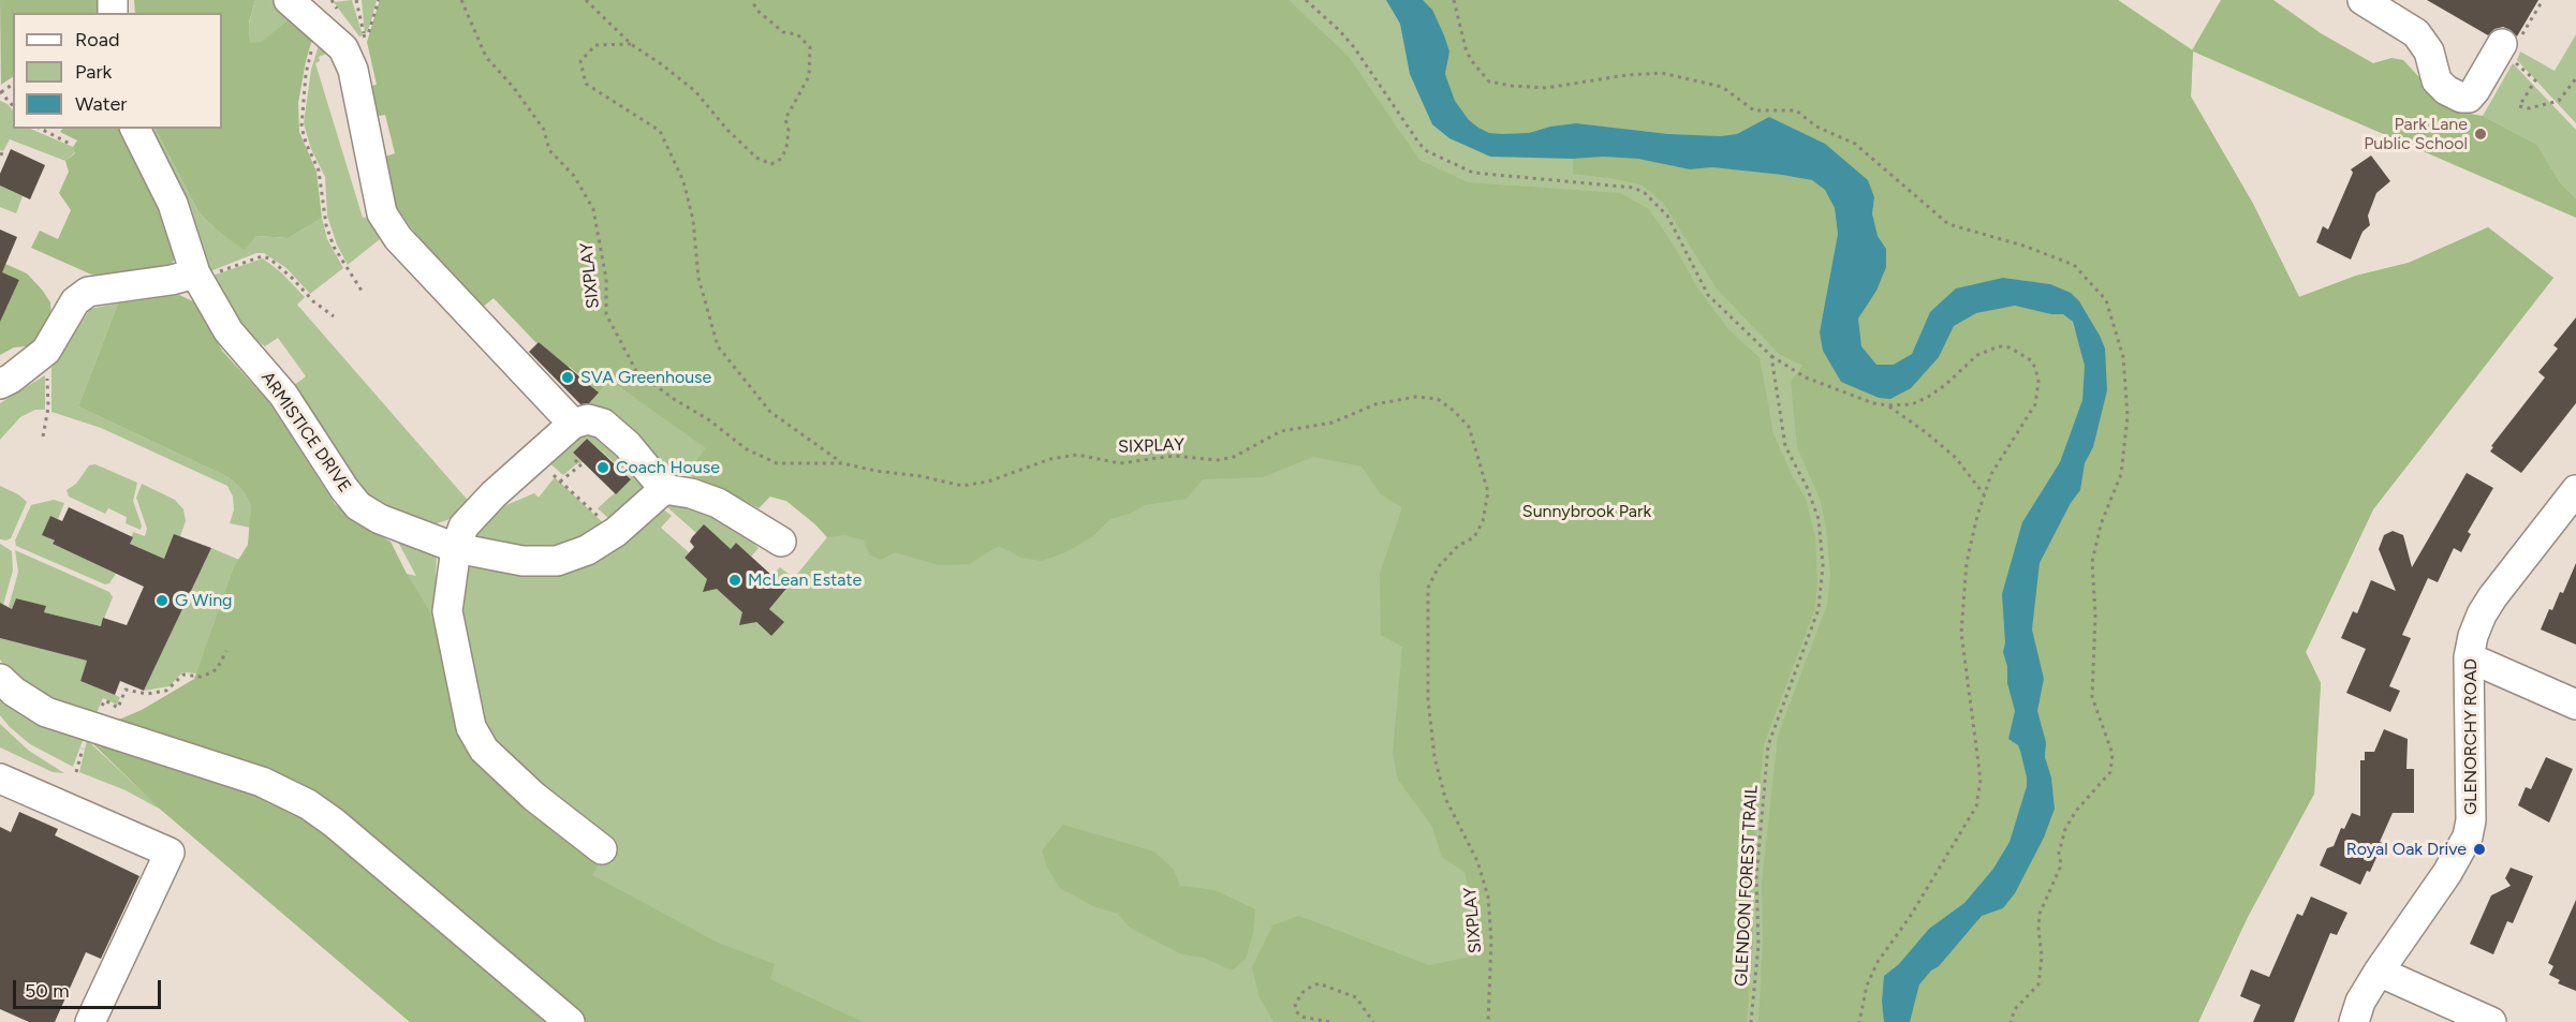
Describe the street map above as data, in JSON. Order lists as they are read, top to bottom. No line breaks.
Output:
{"streets":{"street":["ARMISTICE DRIVE","GLENORCHY ROAD"],"path":["SIXPLAY","GLENDON FOREST TRAIL"]},"parks":["Sunnybrook Park"],"places":["Park Lane Public School","SVA Greenhouse","Coach House","McLean Estate","G Wing","Royal Oak Drive"],"legend":["Road","Park","Water"],"scale_bar":"50 m"}
